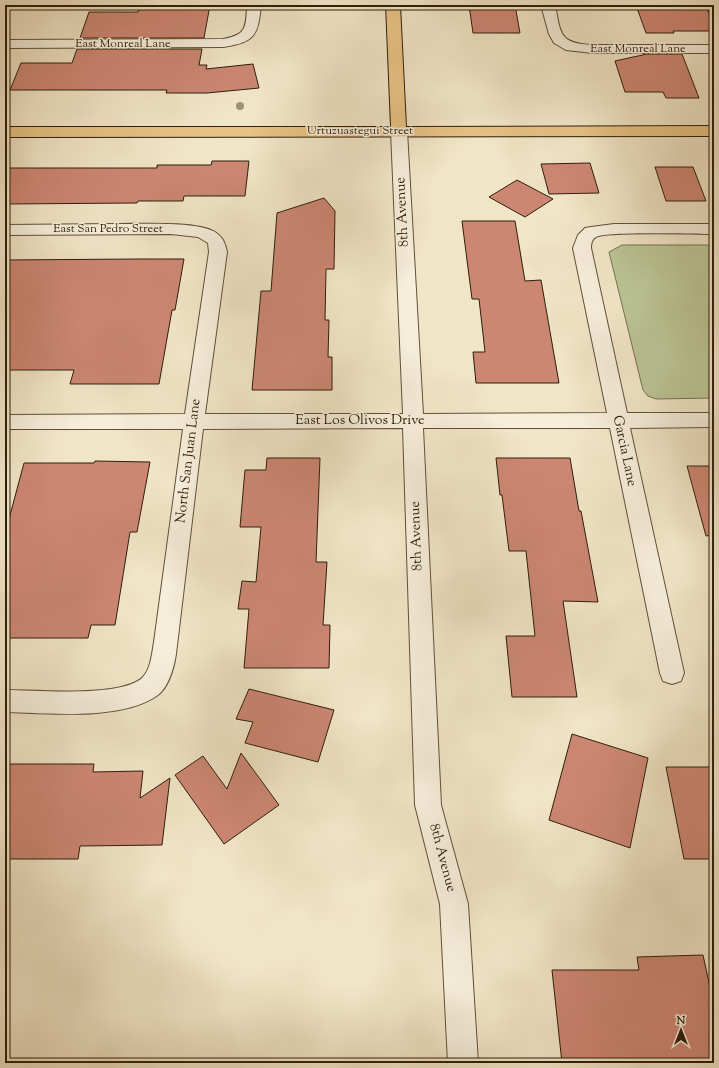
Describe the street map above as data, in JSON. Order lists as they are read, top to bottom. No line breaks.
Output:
{"streets":{"main road":["Urtuzuastegui Street","8th Avenue"],"street":["East Monreal Lane","East San Pedro Street","East Los Olivos Drive","Garcia Lane","North San Juan Lane"]},"crossings":[["Urtuzuastegui Street","8th Avenue"],["8th Avenue","East Los Olivos Drive"],["East San Pedro Street","North San Juan Lane"],["East Los Olivos Drive","Garcia Lane"],["East Los Olivos Drive","North San Juan Lane"]],"north":"top"}
